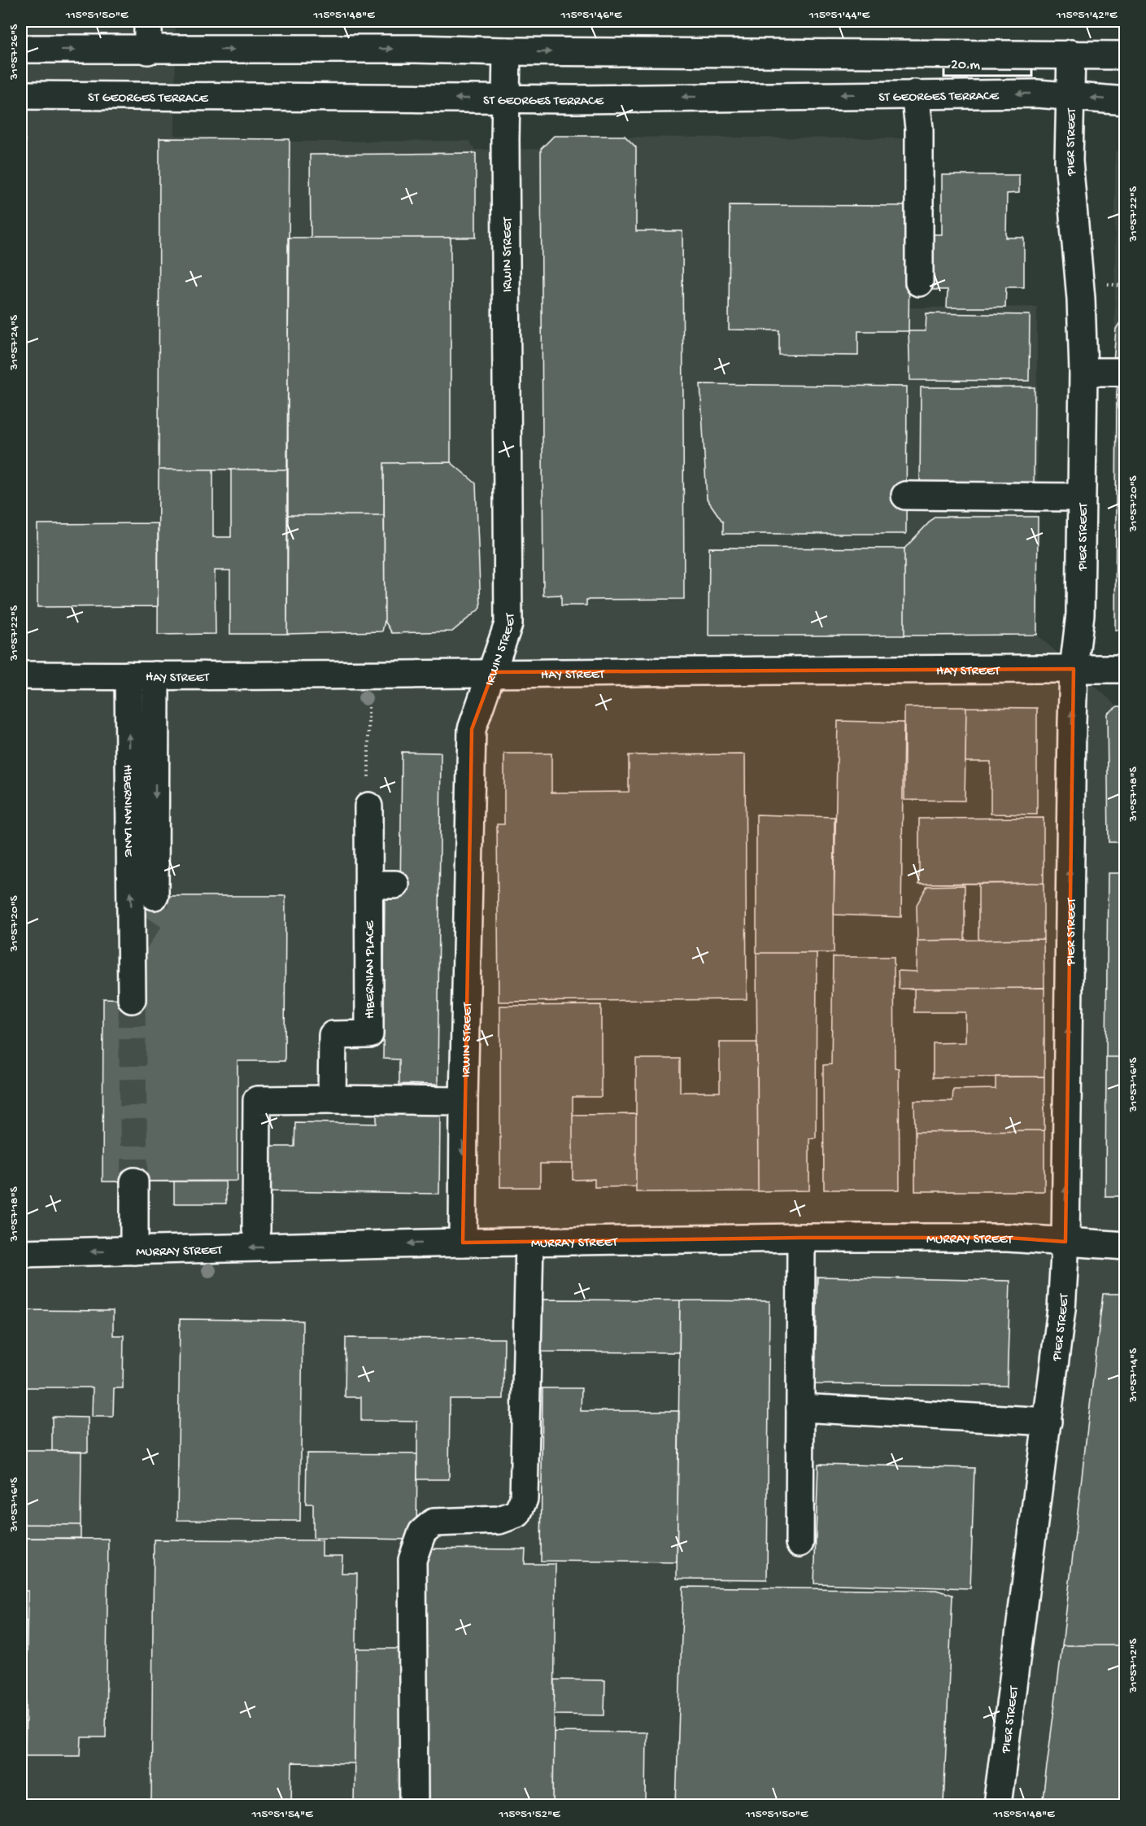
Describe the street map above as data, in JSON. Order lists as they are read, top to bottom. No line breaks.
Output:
{"streets":{"street":["ST GEORGES TERRACE","PIER STREET","IRWIN STREET","HAY STREET","HIBERNIAN LANE","HIBERNIAN PLACE","MURRAY STREET"]},"crossings":[["ST GEORGES TERRACE","PIER STREET"],["ST GEORGES TERRACE","IRWIN STREET"],["PIER STREET","HAY STREET"],["PIER STREET","MURRAY STREET"],["IRWIN STREET","HAY STREET"],["IRWIN STREET","MURRAY STREET"],["HAY STREET","HIBERNIAN LANE"]],"one_way":["MURRAY STREET"],"scale_bar":"20 m","coordinates":["115°51'50\"E","115°51'48\"E","115°51'46\"E","115°51'44\"E","115°51'42\"E","31°57'26\"S","31°57'22\"S","31°57'24\"S","31°57'20\"S","31°57'18\"S","31°57'16\"S","31°57'14\"S","31°57'12\"S","115°51'54\"E","115°51'52\"E"]}
